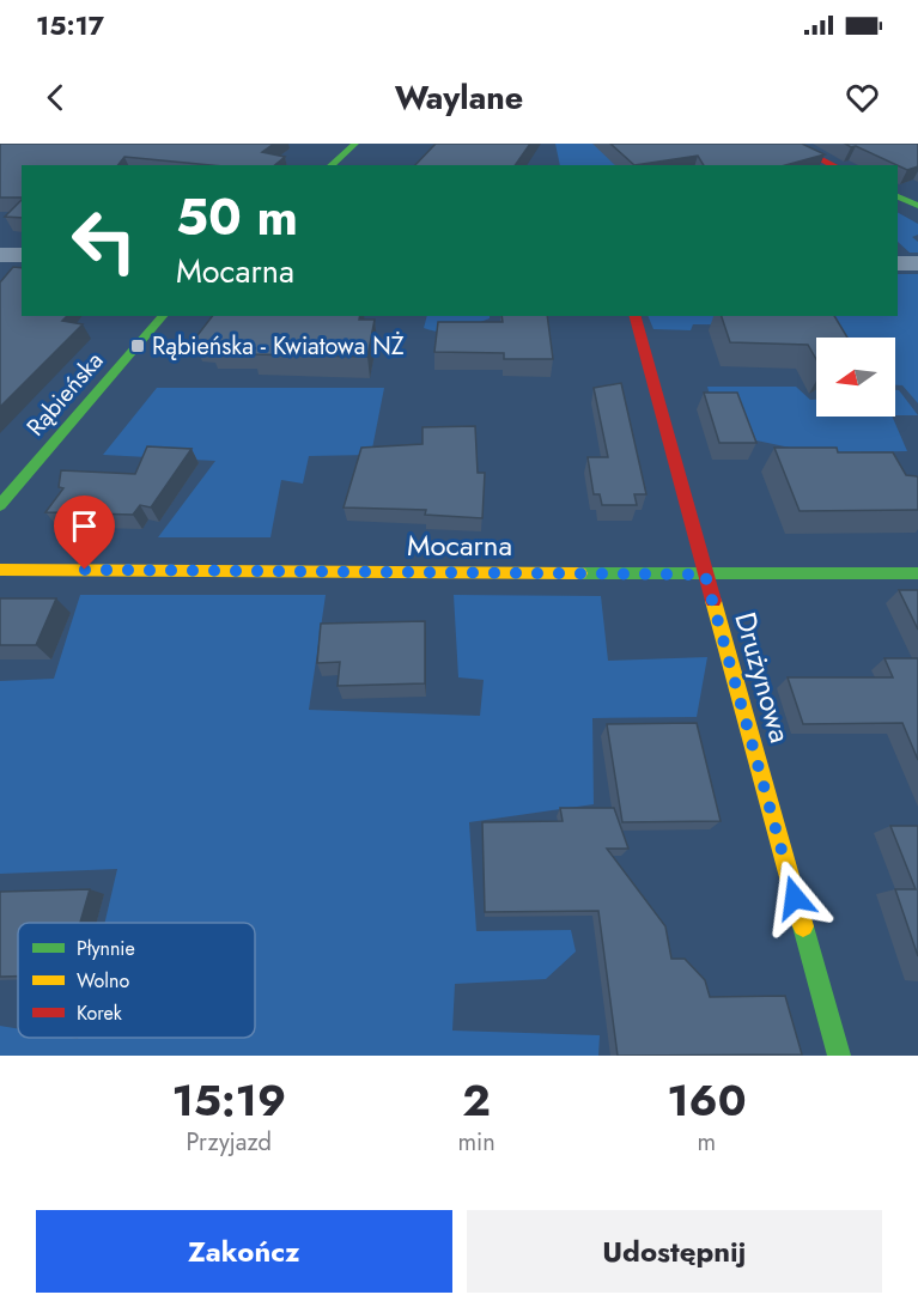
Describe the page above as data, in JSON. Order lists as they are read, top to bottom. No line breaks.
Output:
{"streets":{"street":["Rąbieńska","Mocarna","Drużynowa"]},"crossings":[["Mocarna","Drużynowa"]],"places":{"transit":["Rąbieńska - Kwiatowa NŻ"]},"legend":["Płynnie","Wolno","Korek"],"north":"left","page":{"status":"15:17","header":"Waylane","turn":["50 m","Mocarna"],"eta":["15:19","Przyjazd","2","min","160","m"],"buttons":["Zakończ","Udostępnij"]}}
